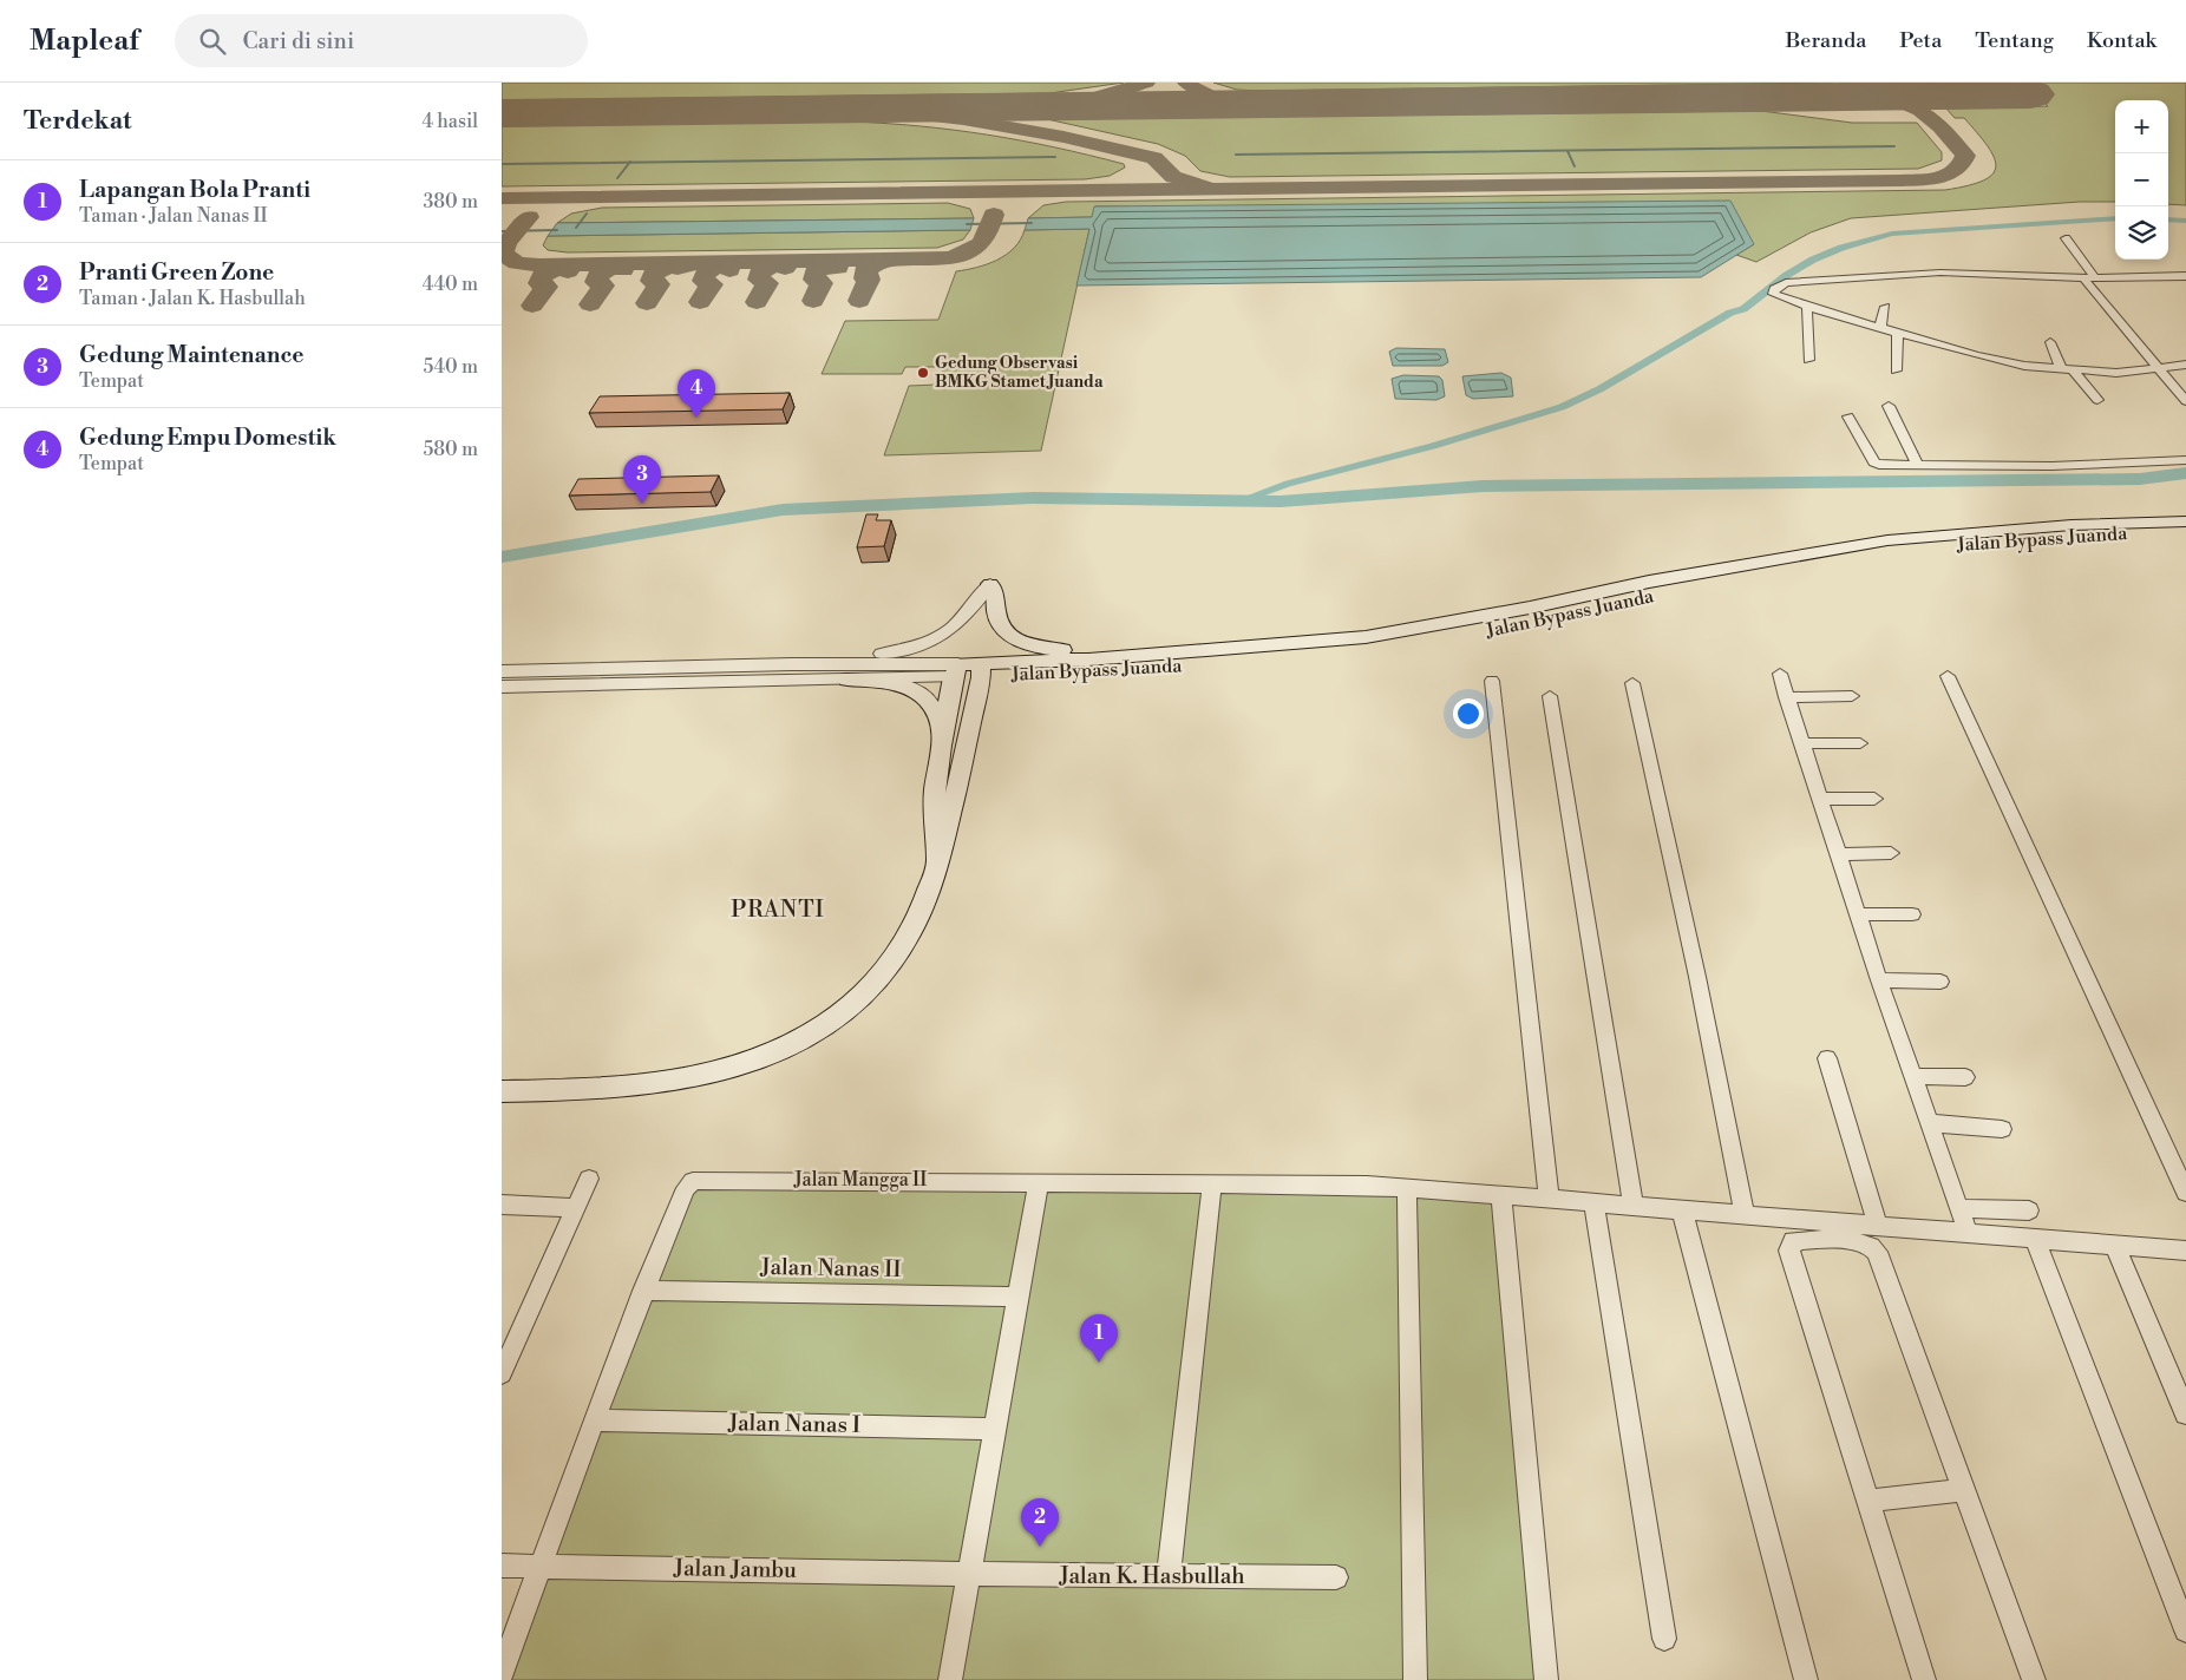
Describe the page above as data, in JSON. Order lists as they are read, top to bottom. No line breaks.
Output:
{"streets":{"main road":["Jalan Bypass Juanda"],"street":["Jalan Mangga II","Jalan Nanas II","Jalan Nanas I","Jalan Jambu","Jalan K. Hasbullah"]},"crossings":[["Jalan Mangga II","Jalan Nanas II"],["Jalan Jambu","Jalan K. Hasbullah"]],"districts":["PRANTI"],"places":["Gedung Observasi BMKG Stamet Juanda"],"page":{"header":"Mapleaf","search":"Cari di sini","nav":["Beranda","Peta","Tentang","Kontak"],"heading":["Terdekat","4 hasil"],"map_buttons":["+","−"],"list":[{"mark":"1","name":"Lapangan Bola Pranti","note":"Taman · Jalan Nanas II","value":"380 m"},{"mark":"2","name":"Pranti Green Zone","note":"Taman · Jalan K. Hasbullah","value":"440 m"},{"mark":"3","name":"Gedung Maintenance","note":"Tempat","value":"540 m"},{"mark":"4","name":"Gedung Empu Domestik","note":"Tempat","value":"580 m"}],"pins":["4","3","1","2"]}}
